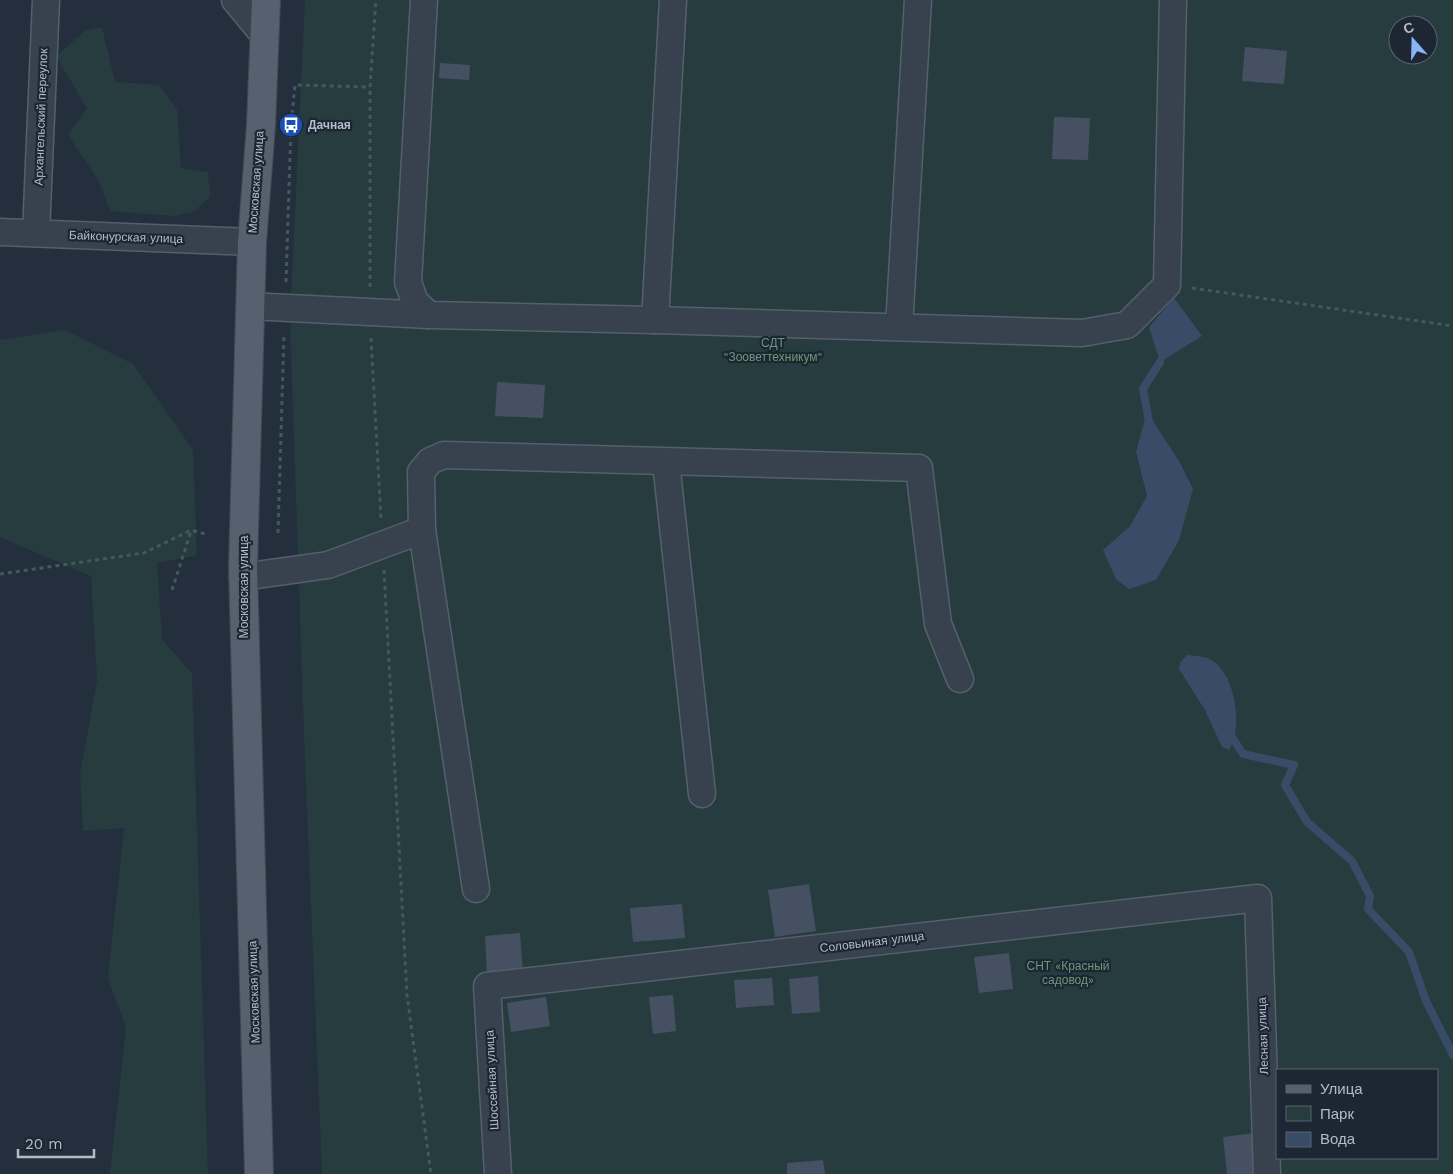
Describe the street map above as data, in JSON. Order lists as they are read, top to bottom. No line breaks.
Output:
{"streets":{"main road":["Московская улица"],"street":["Архангельский переулок","Байконурская улица","Соловьиная улица","Лесная улица","Шоссейная улица"]},"crossings":[["Архангельский переулок","Байконурская улица"],["Московская улица","Байконурская улица"],["Соловьиная улица","Лесная улица"],["Соловьиная улица","Шоссейная улица"]],"parks":["СДТ \"Зооветтехникум\"","СНТ «Красный садовод»"],"places":{"bus stop":["Дачная"]},"legend":["Улица","Парк","Вода"],"scale_bar":"20 m","north":"top"}
